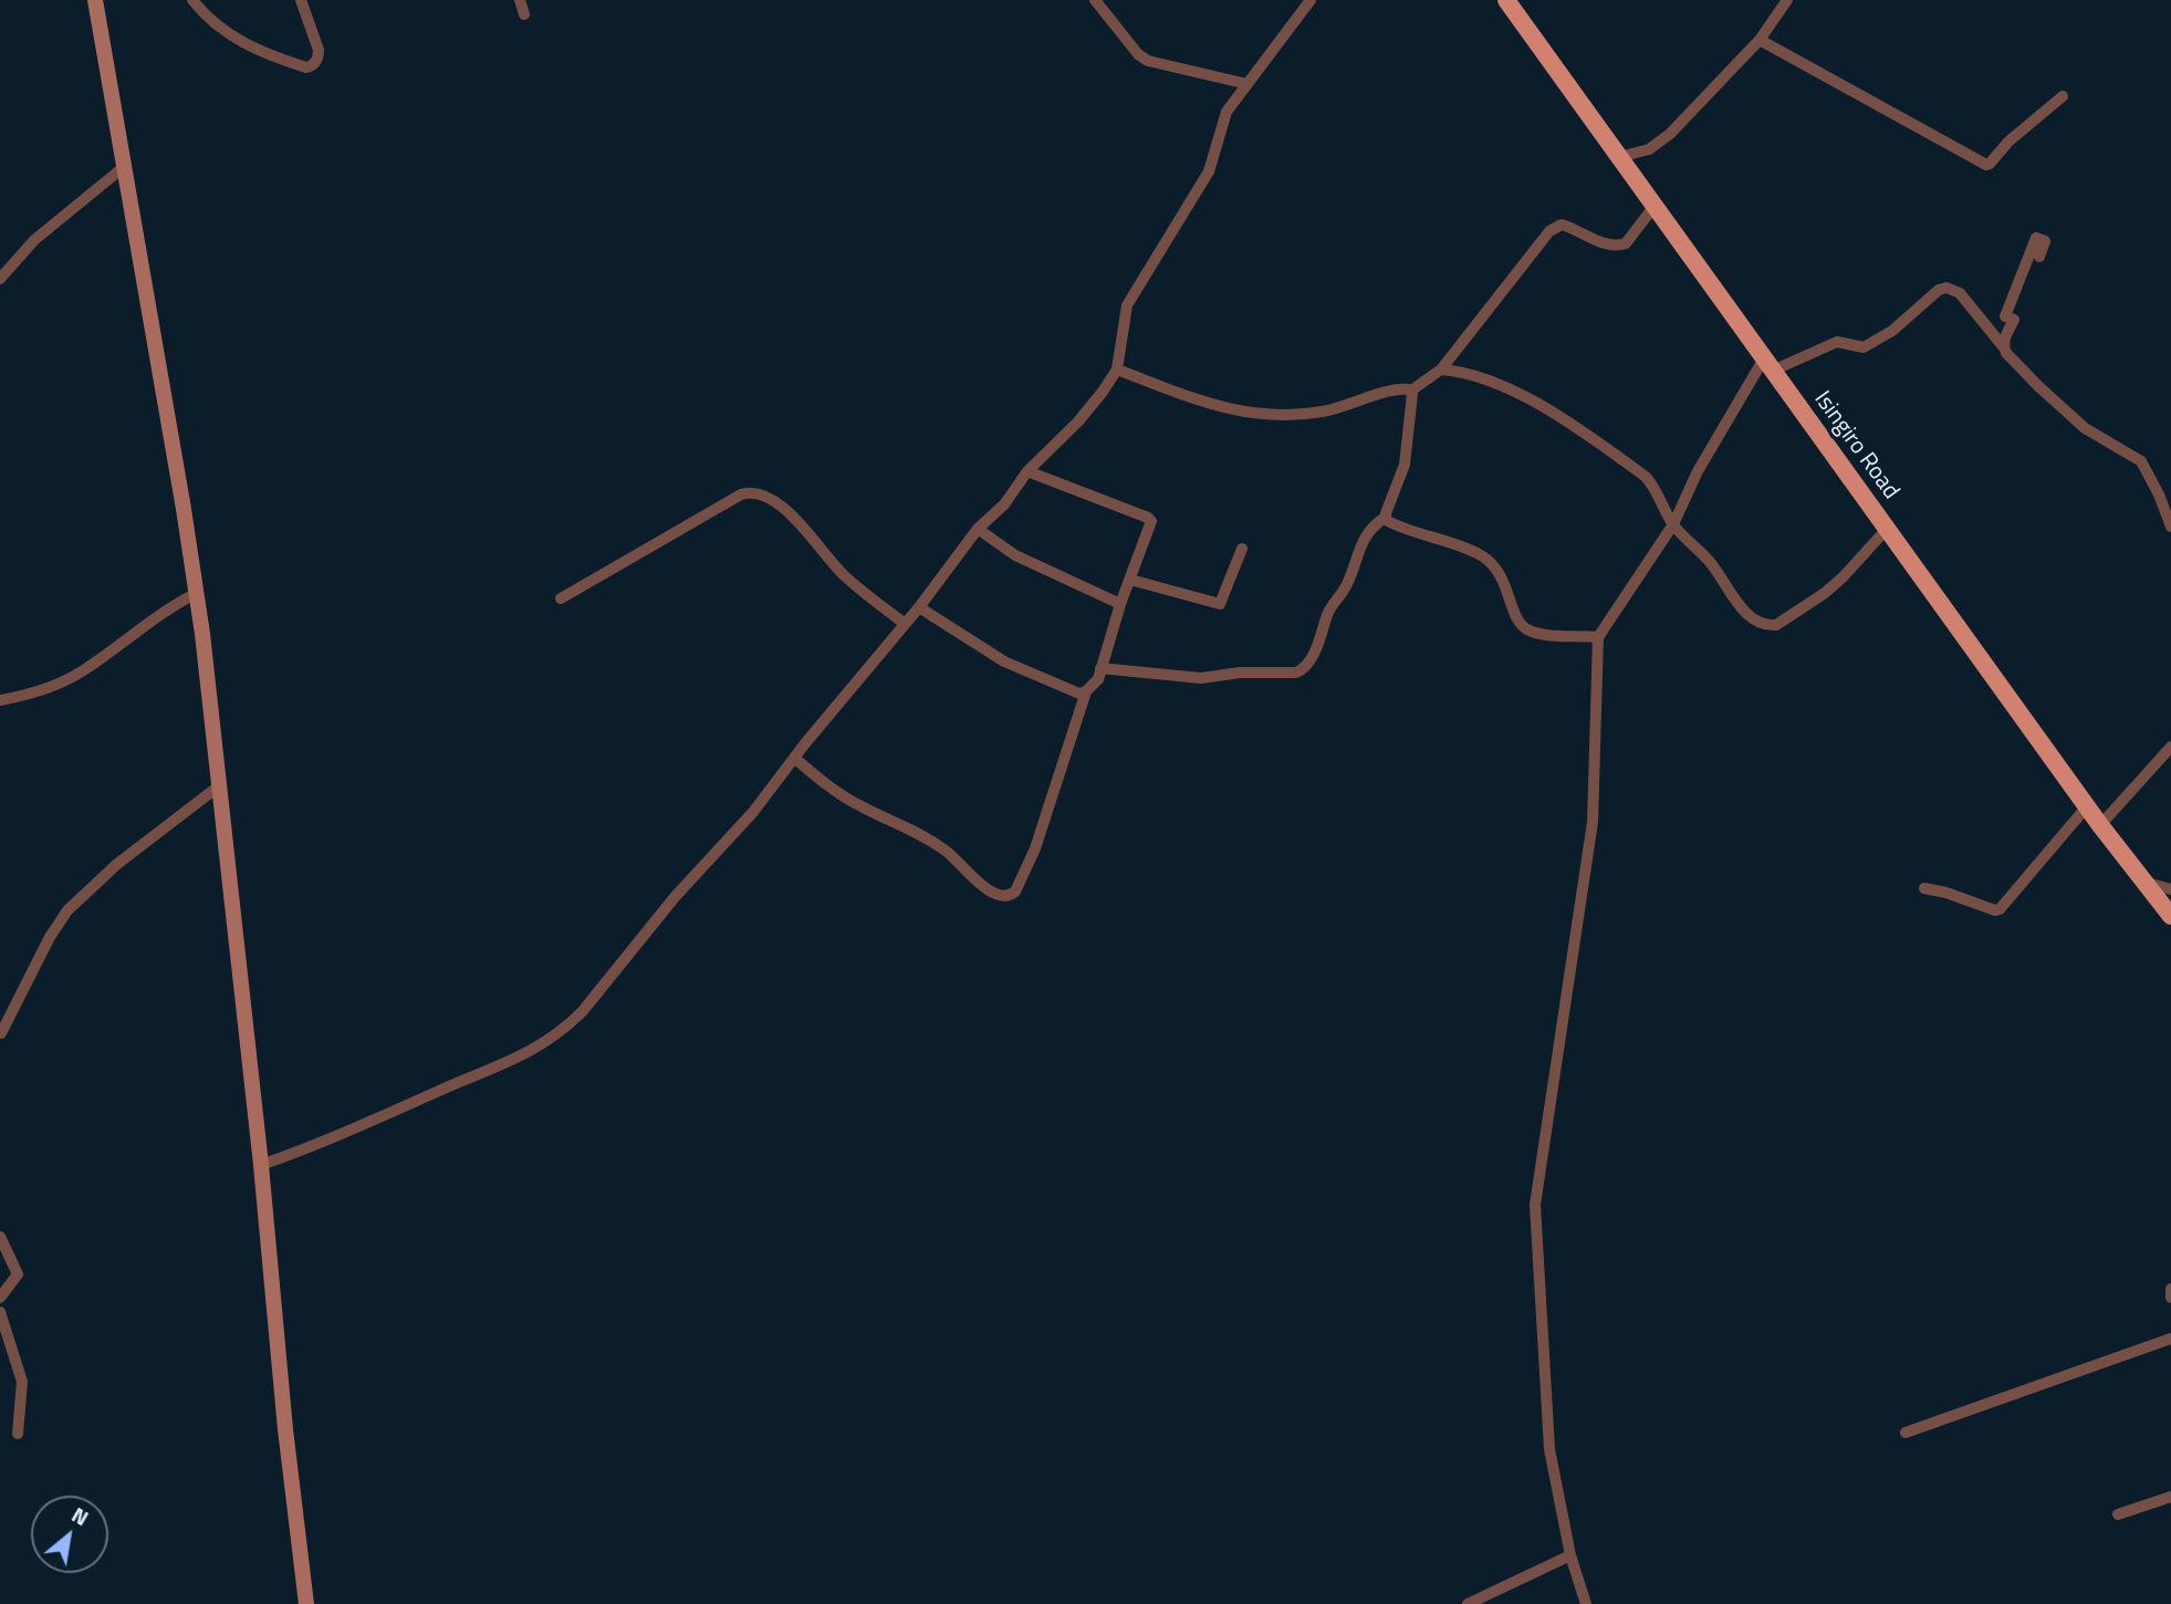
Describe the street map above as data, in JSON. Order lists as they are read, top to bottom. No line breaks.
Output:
{"streets":{"main road":["Isingiro Road"]},"north":"top right"}
